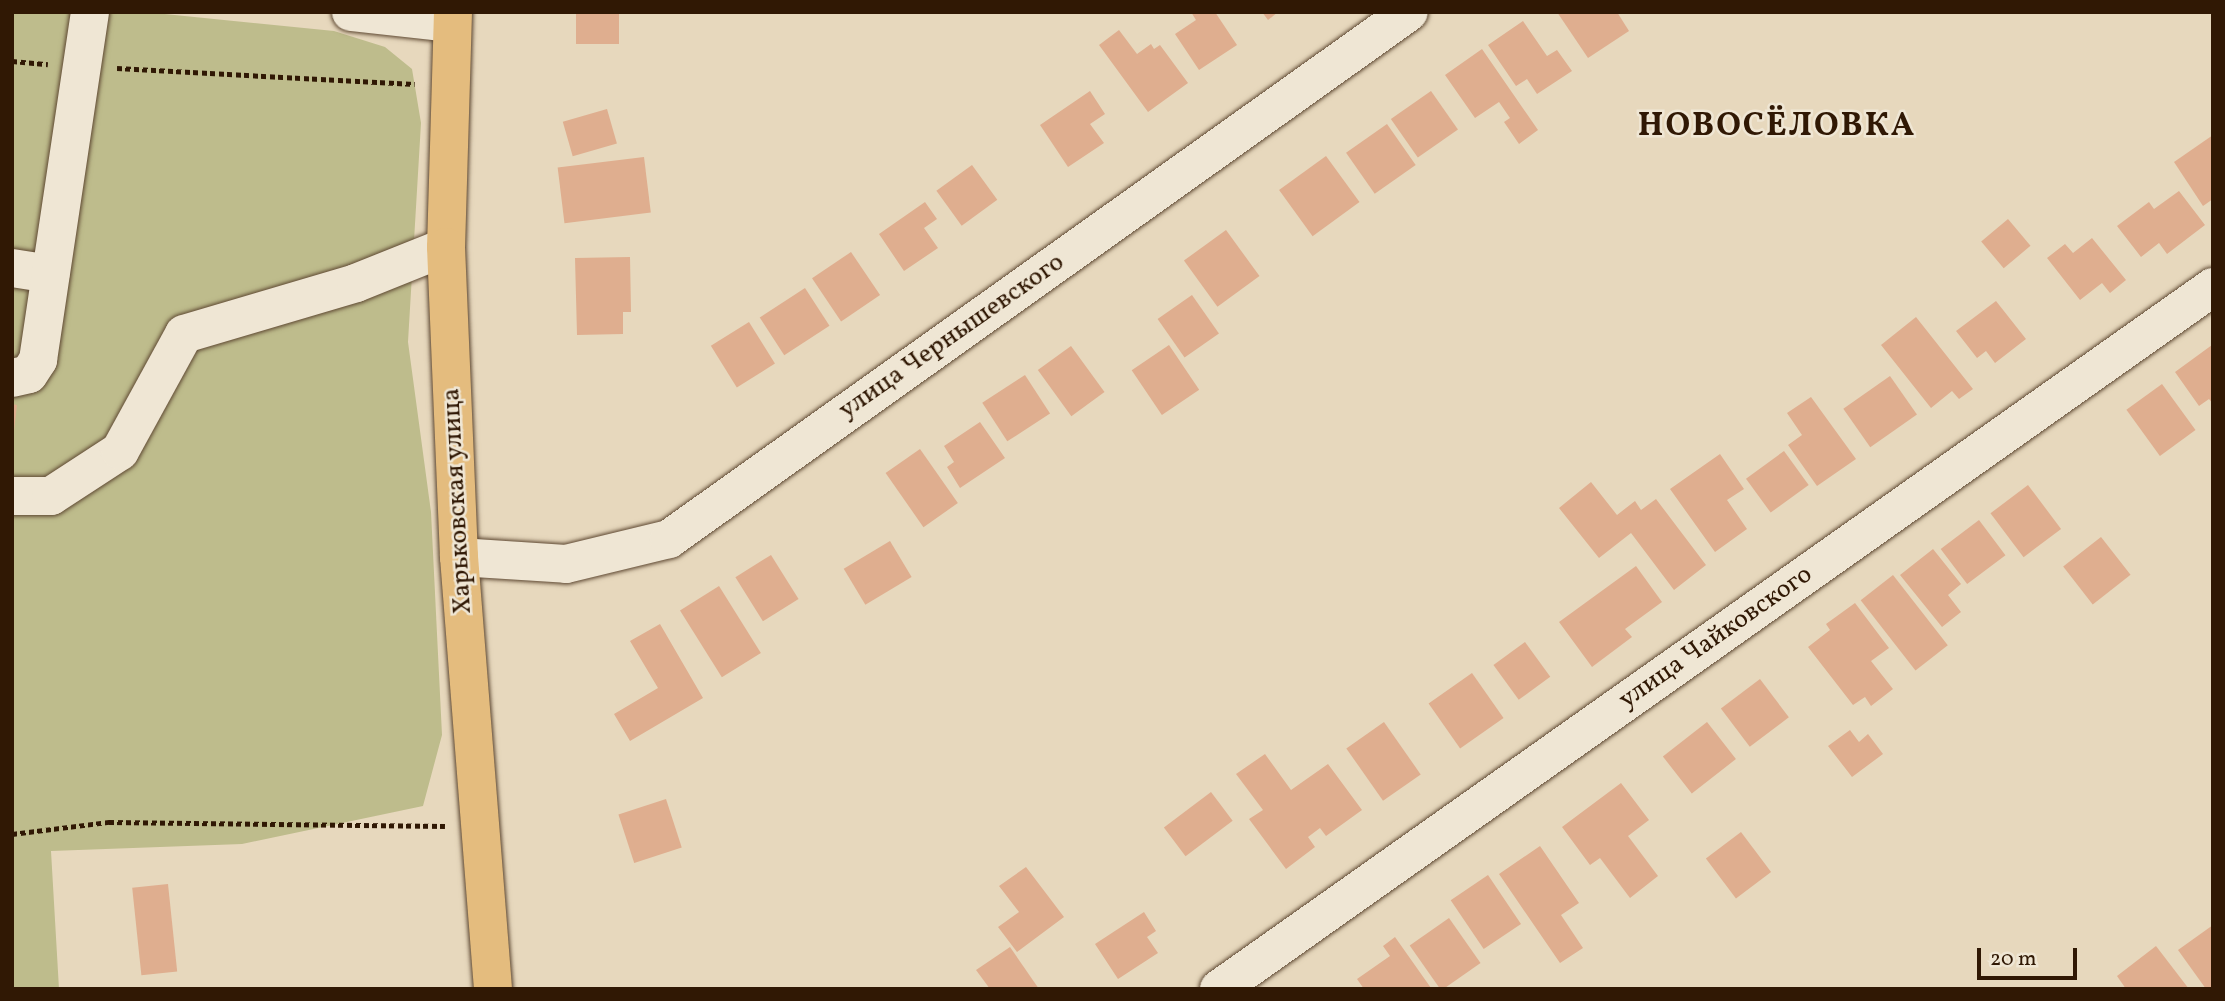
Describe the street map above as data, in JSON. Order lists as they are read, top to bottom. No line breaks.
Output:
{"streets":{"main road":["Харьковская улица"],"street":["улица Чернышевского","улица Чайковского"]},"crossings":[["улица Чернышевского","Харьковская улица"]],"districts":["НОВОСЁЛОВКА"],"scale_bar":"20 m"}
